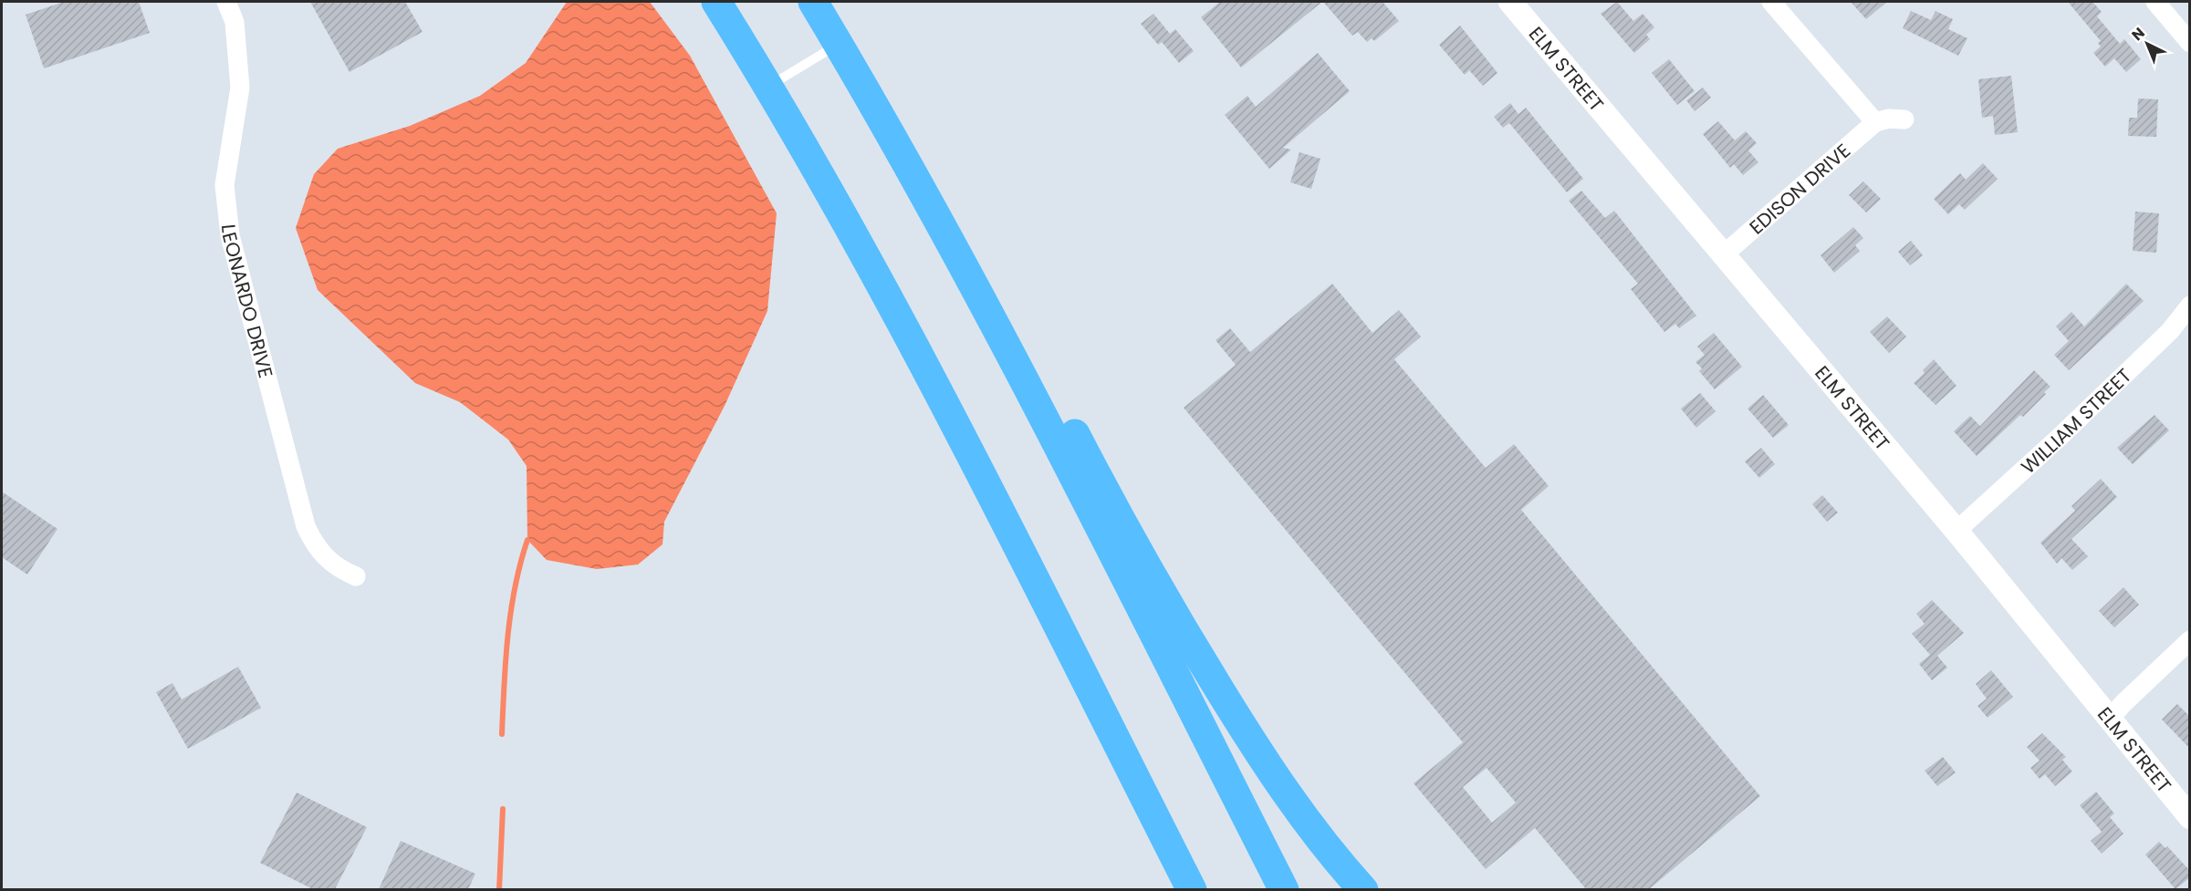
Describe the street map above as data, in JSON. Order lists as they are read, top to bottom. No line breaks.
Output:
{"streets":{"street":["ELM STREET","EDISON DRIVE","LEONARDO DRIVE","WILLIAM STREET"]},"crossings":[["ELM STREET","EDISON DRIVE"],["ELM STREET","WILLIAM STREET"]],"north":"top left"}
